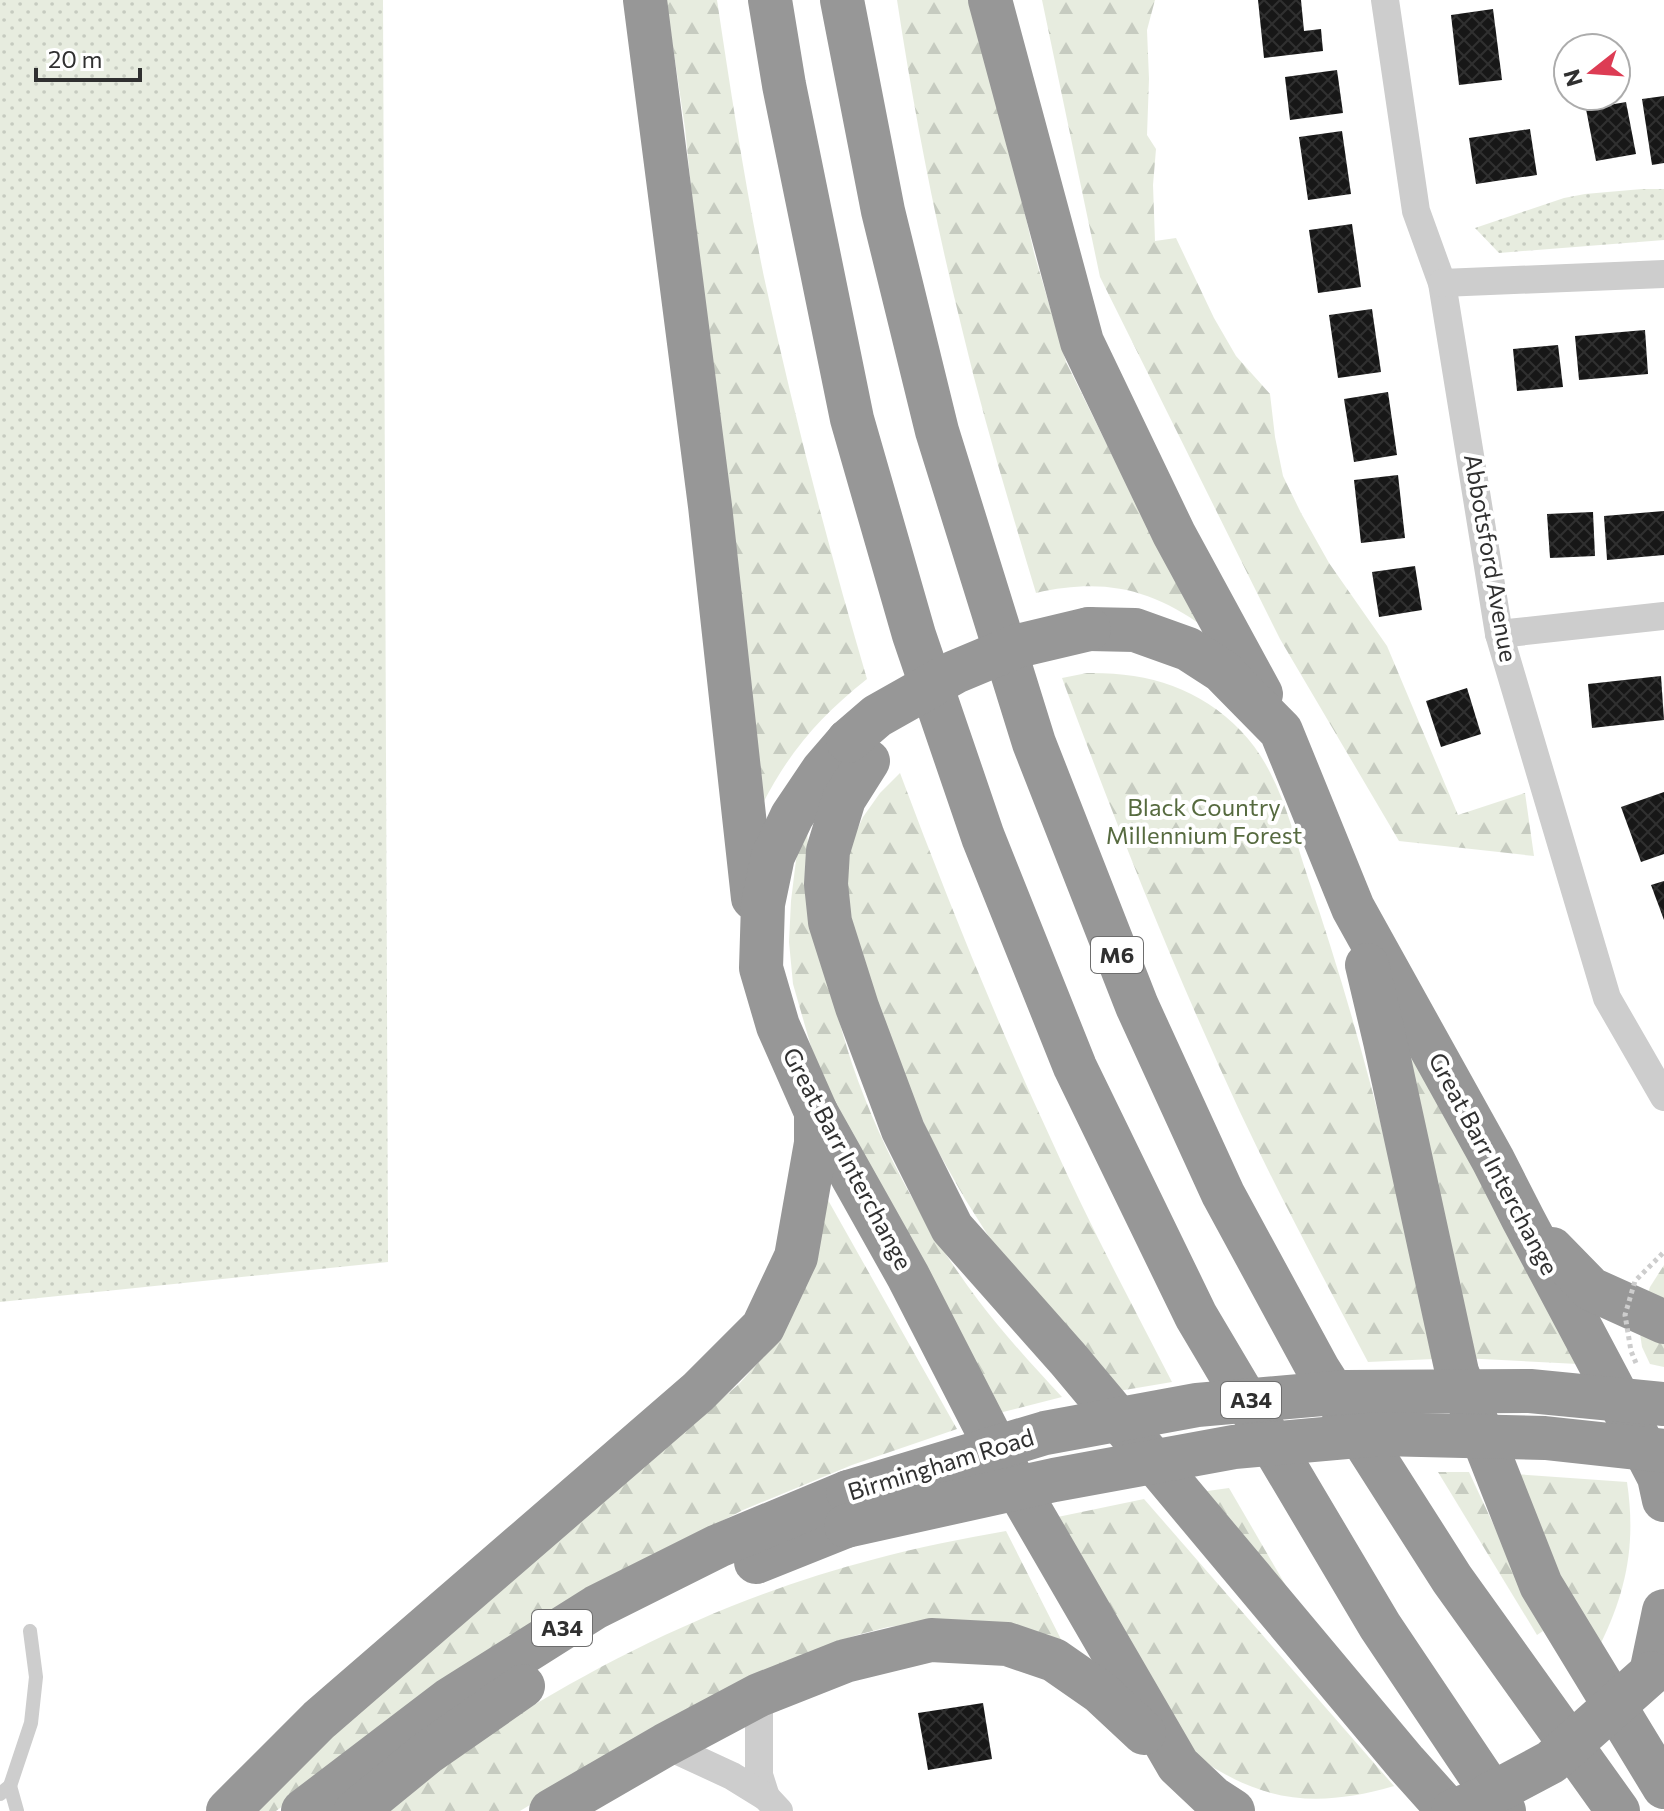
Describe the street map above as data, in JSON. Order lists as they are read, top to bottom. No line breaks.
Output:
{"streets":{"highway":["M6","Great Barr Interchange","A34","Birmingham Road"],"street":["Abbotsford Avenue"]},"parks":["Black Country Millennium Forest"],"scale_bar":"20 m","north":"left"}
